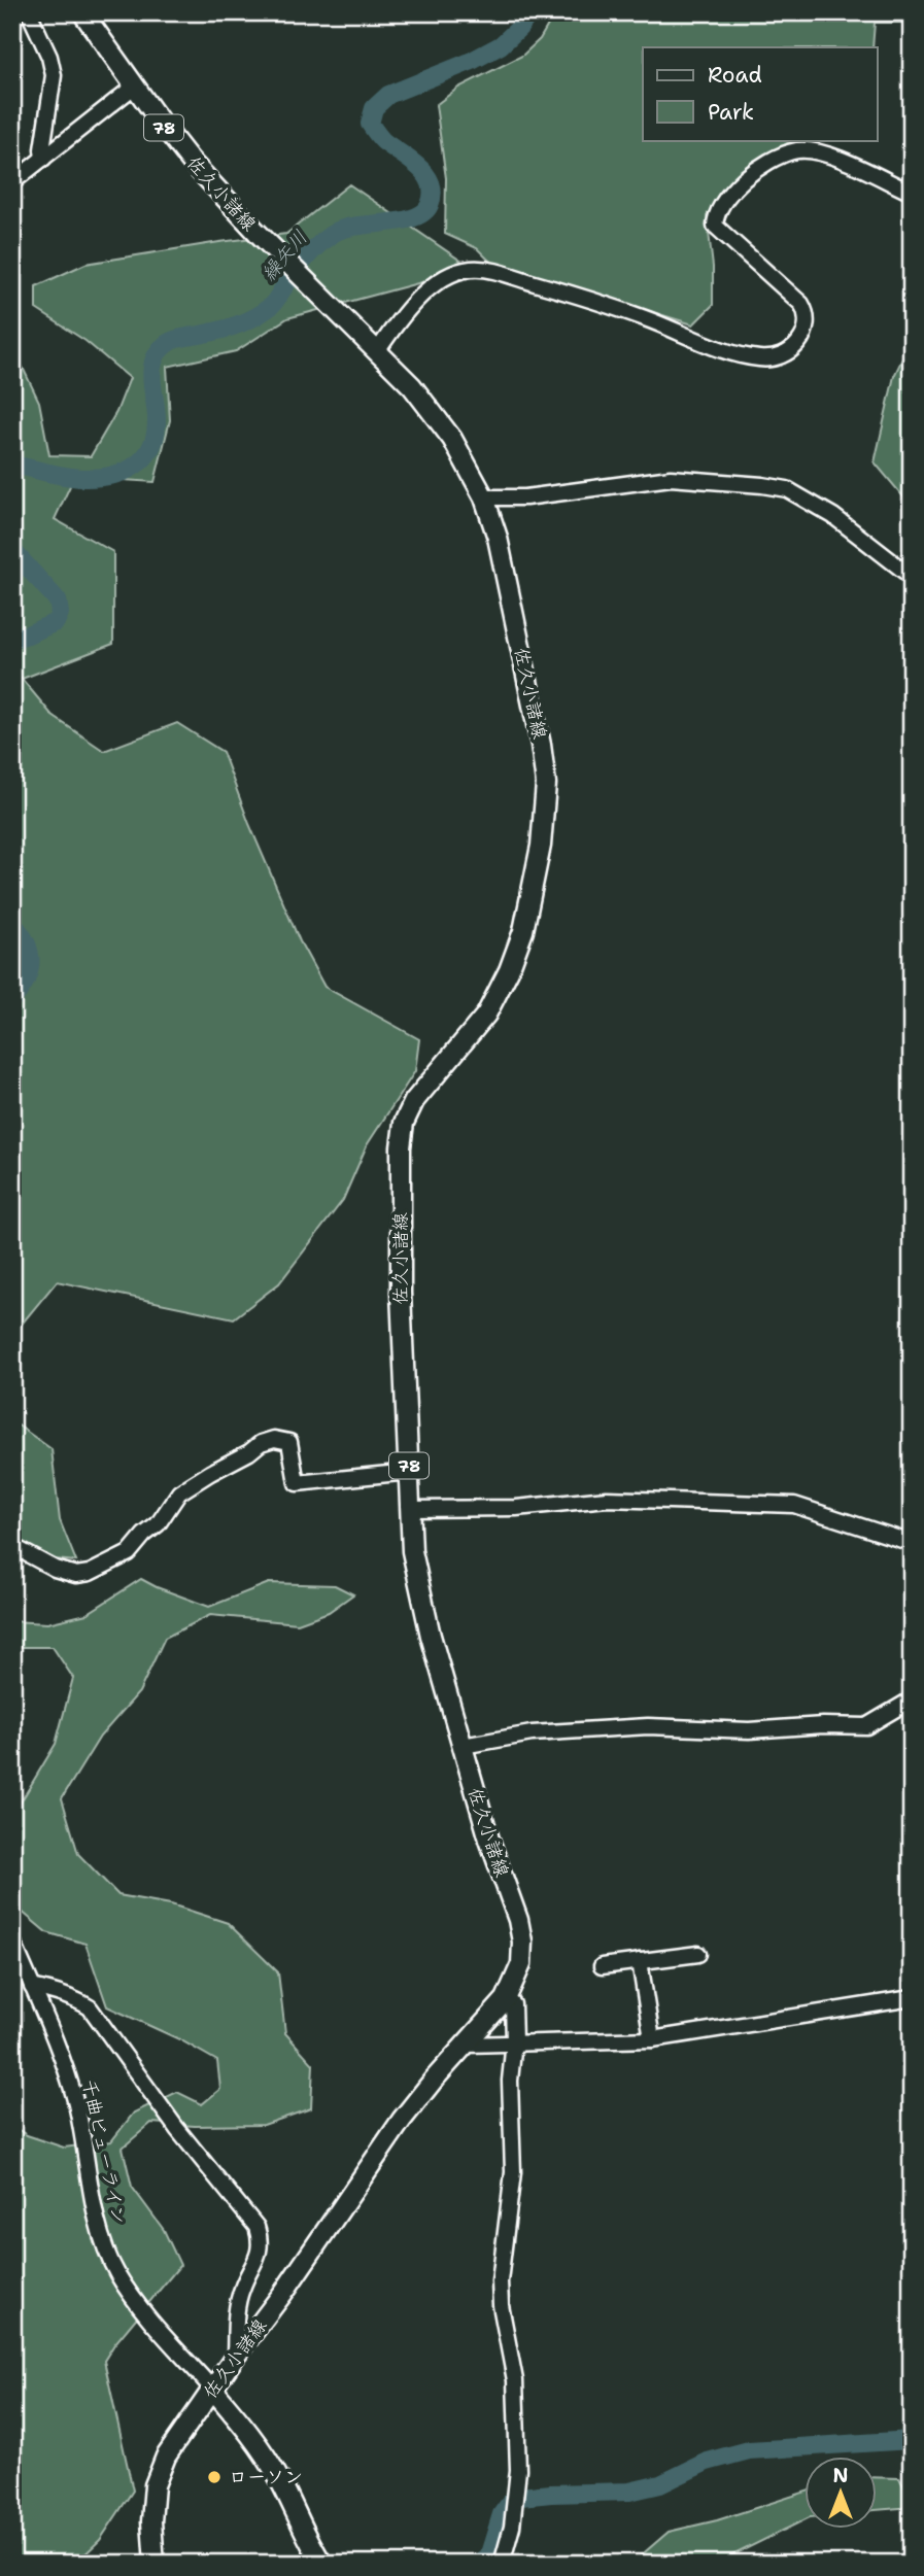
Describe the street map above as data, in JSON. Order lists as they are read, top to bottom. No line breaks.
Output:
{"streets":{"main road":["78","佐久小諸線"],"street":["千曲ビューライン"]},"crossings":[["佐久小諸線","千曲ビューライン"]],"water":["繰矢川"],"places":["ローソン"],"legend":["Road","Park"],"north":"top"}
